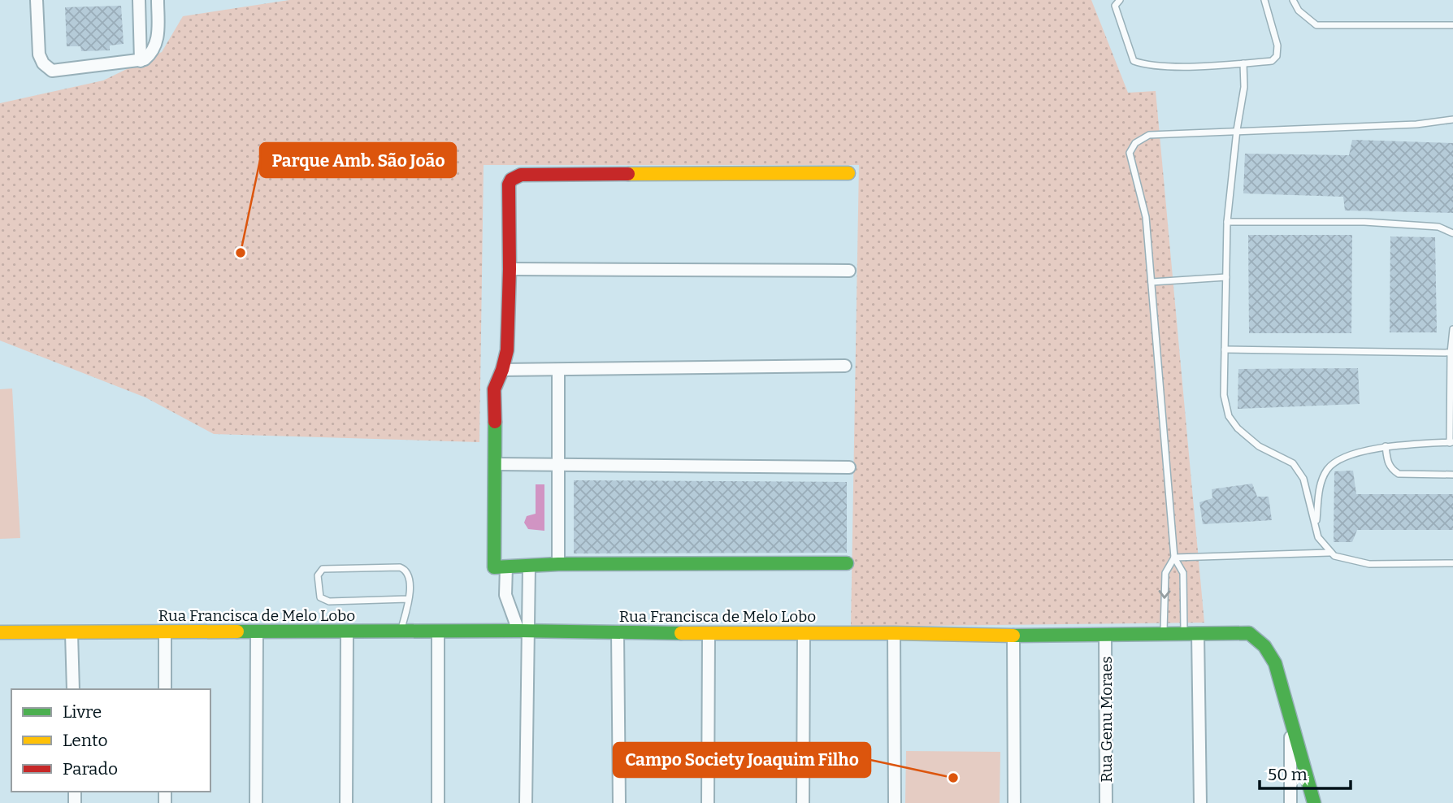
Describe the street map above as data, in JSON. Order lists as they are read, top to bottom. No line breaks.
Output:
{"streets":{"street":["Rua Francisca de Melo Lobo","Rua Genu Moraes"]},"crossings":[["Rua Francisca de Melo Lobo","Rua Genu Moraes"]],"places":["Parque Amb. São João","Campo Society Joaquim Filho"],"legend":["Livre","Lento","Parado"],"scale_bar":"50 m"}
